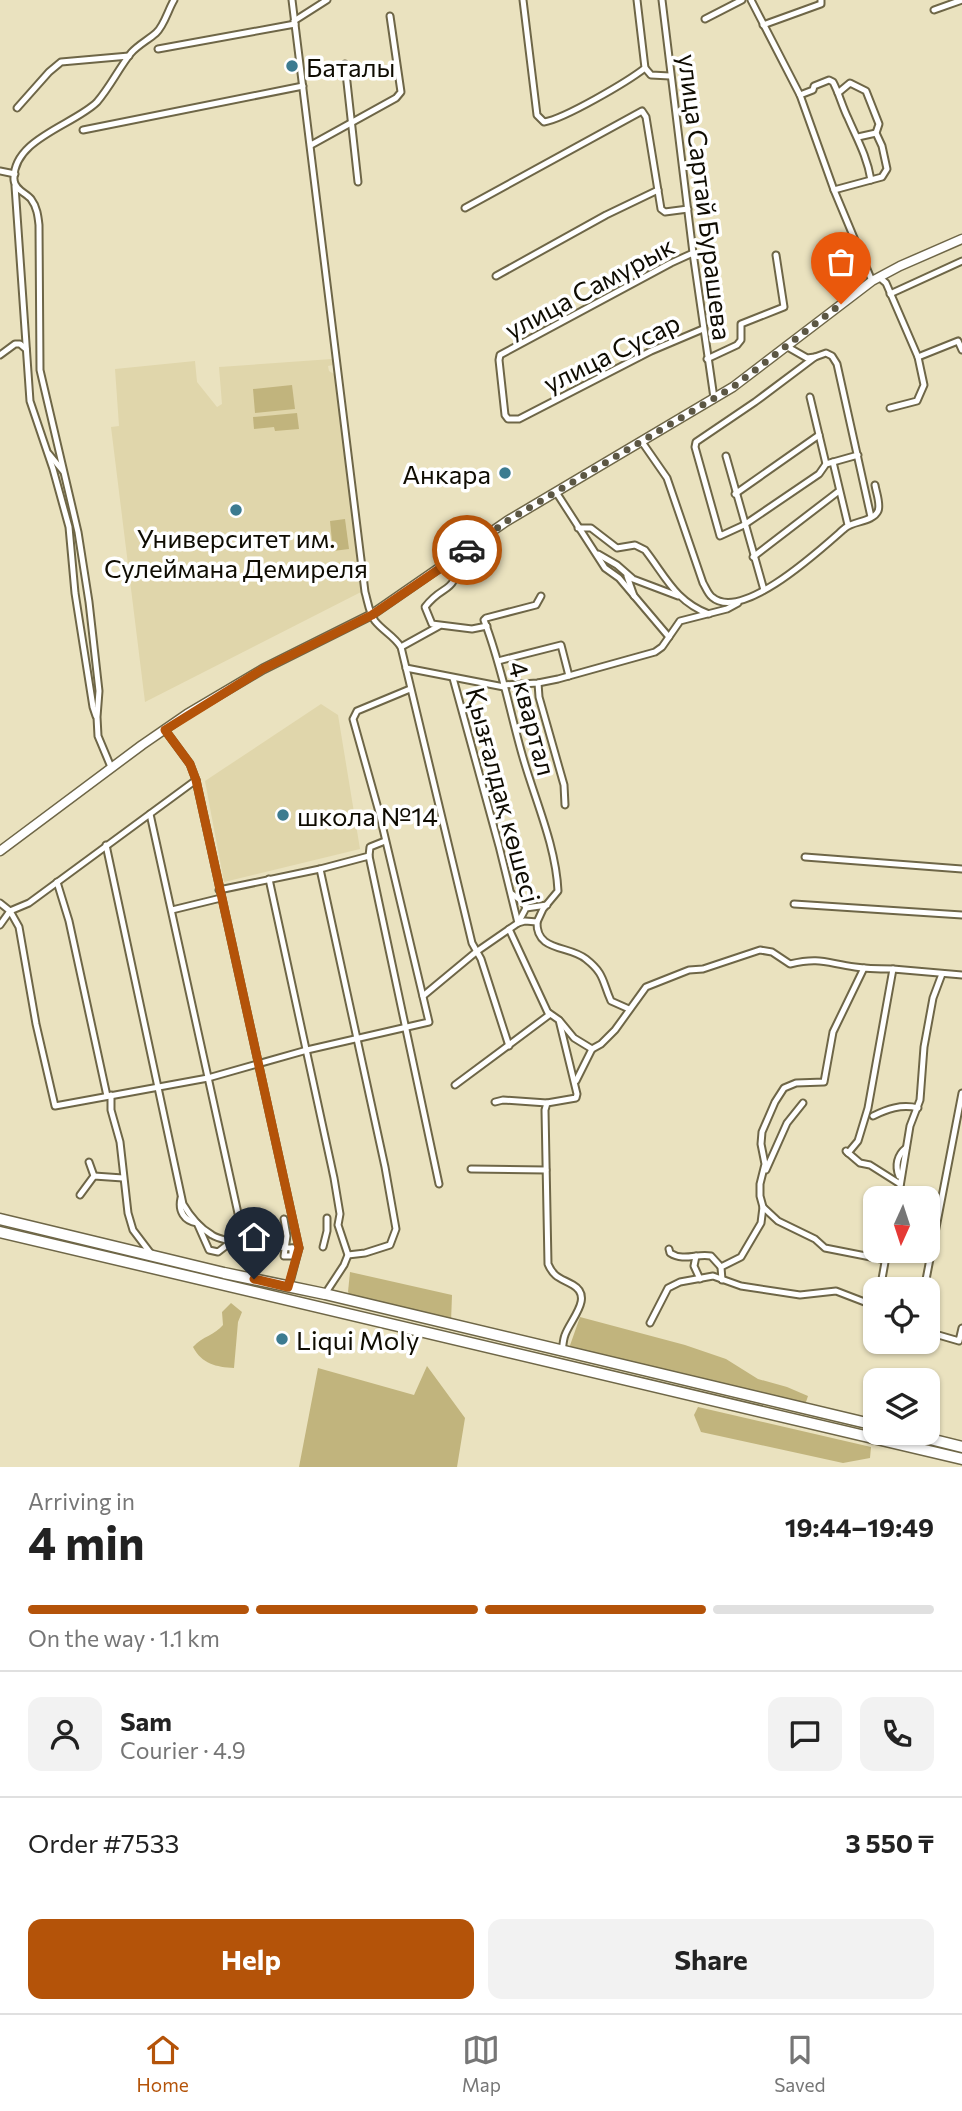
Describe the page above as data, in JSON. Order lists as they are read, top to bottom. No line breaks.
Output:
{"streets":{"street":["улица Сартай Бурашева","улица Самурык","улица Сусар","4 квартал","Қызғалдақ көшесі"]},"crossings":[["улица Сартай Бурашева","улица Самурык"],["улица Сартай Бурашева","улица Сусар"],["улица Самурык","улица Сусар"]],"places":["Баталы","Анкара","Университет им. Сулеймана Демиреля","школа №14","Liqui Moly"],"north":"bottom","page":{"heading":["4 min","Arriving in","19:44–19:49"],"panel":["Sam","Courier · 4.9","Order #7533","3 550 ₸"],"bar":"On the way · 1.1 km","buttons":["Help","Share"],"tabs":["Home","Map","Saved"]}}
